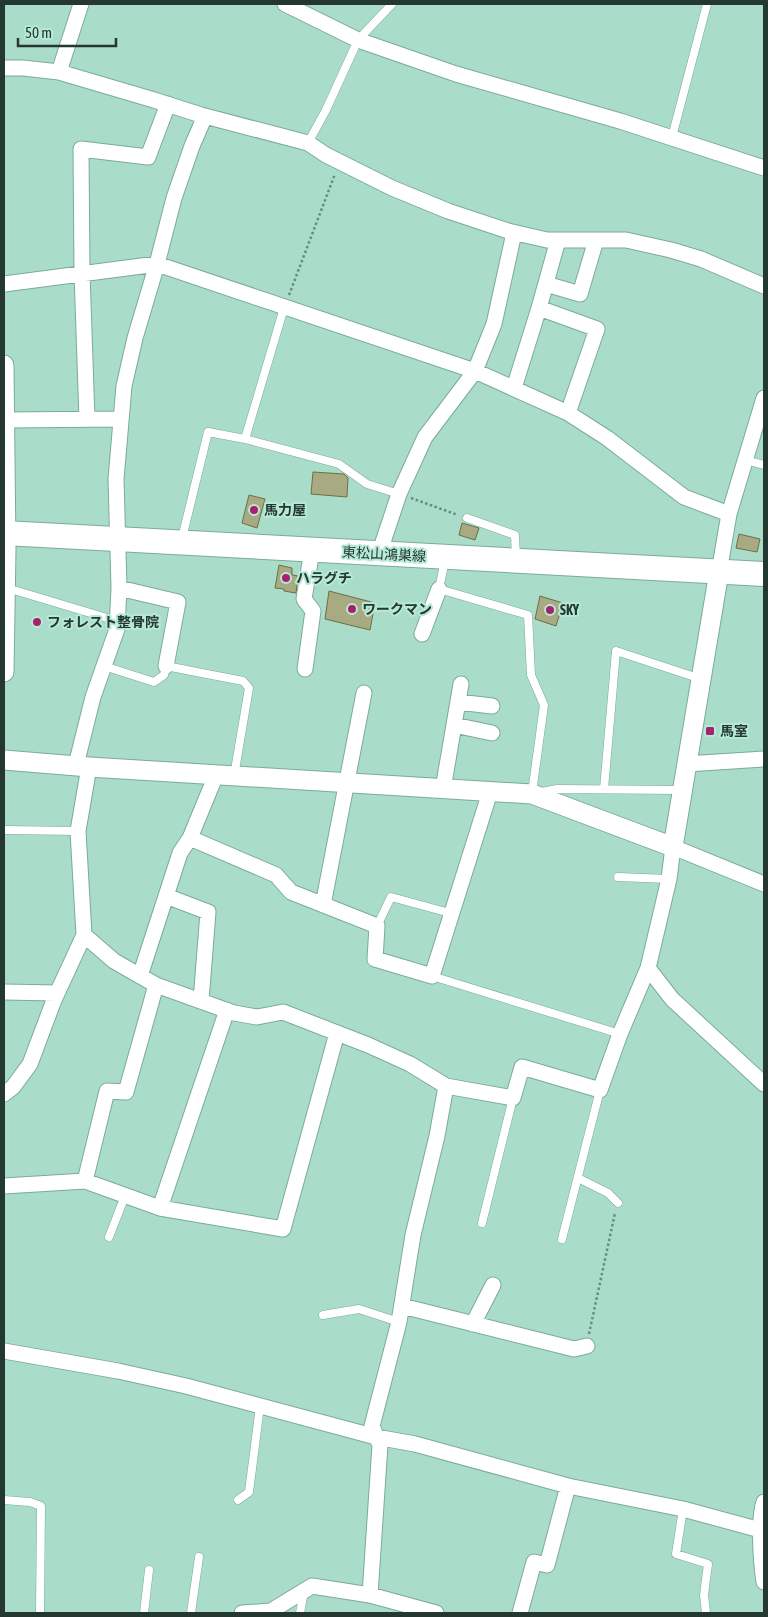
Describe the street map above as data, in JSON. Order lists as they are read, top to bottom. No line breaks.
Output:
{"streets":{"main road":["東松山鴻巣線"]},"places":{"other":["馬力屋","ハラグチ","ワークマン","SKY","フォレスト整骨院"],"transit":["馬室"]},"scale_bar":"50 m"}
